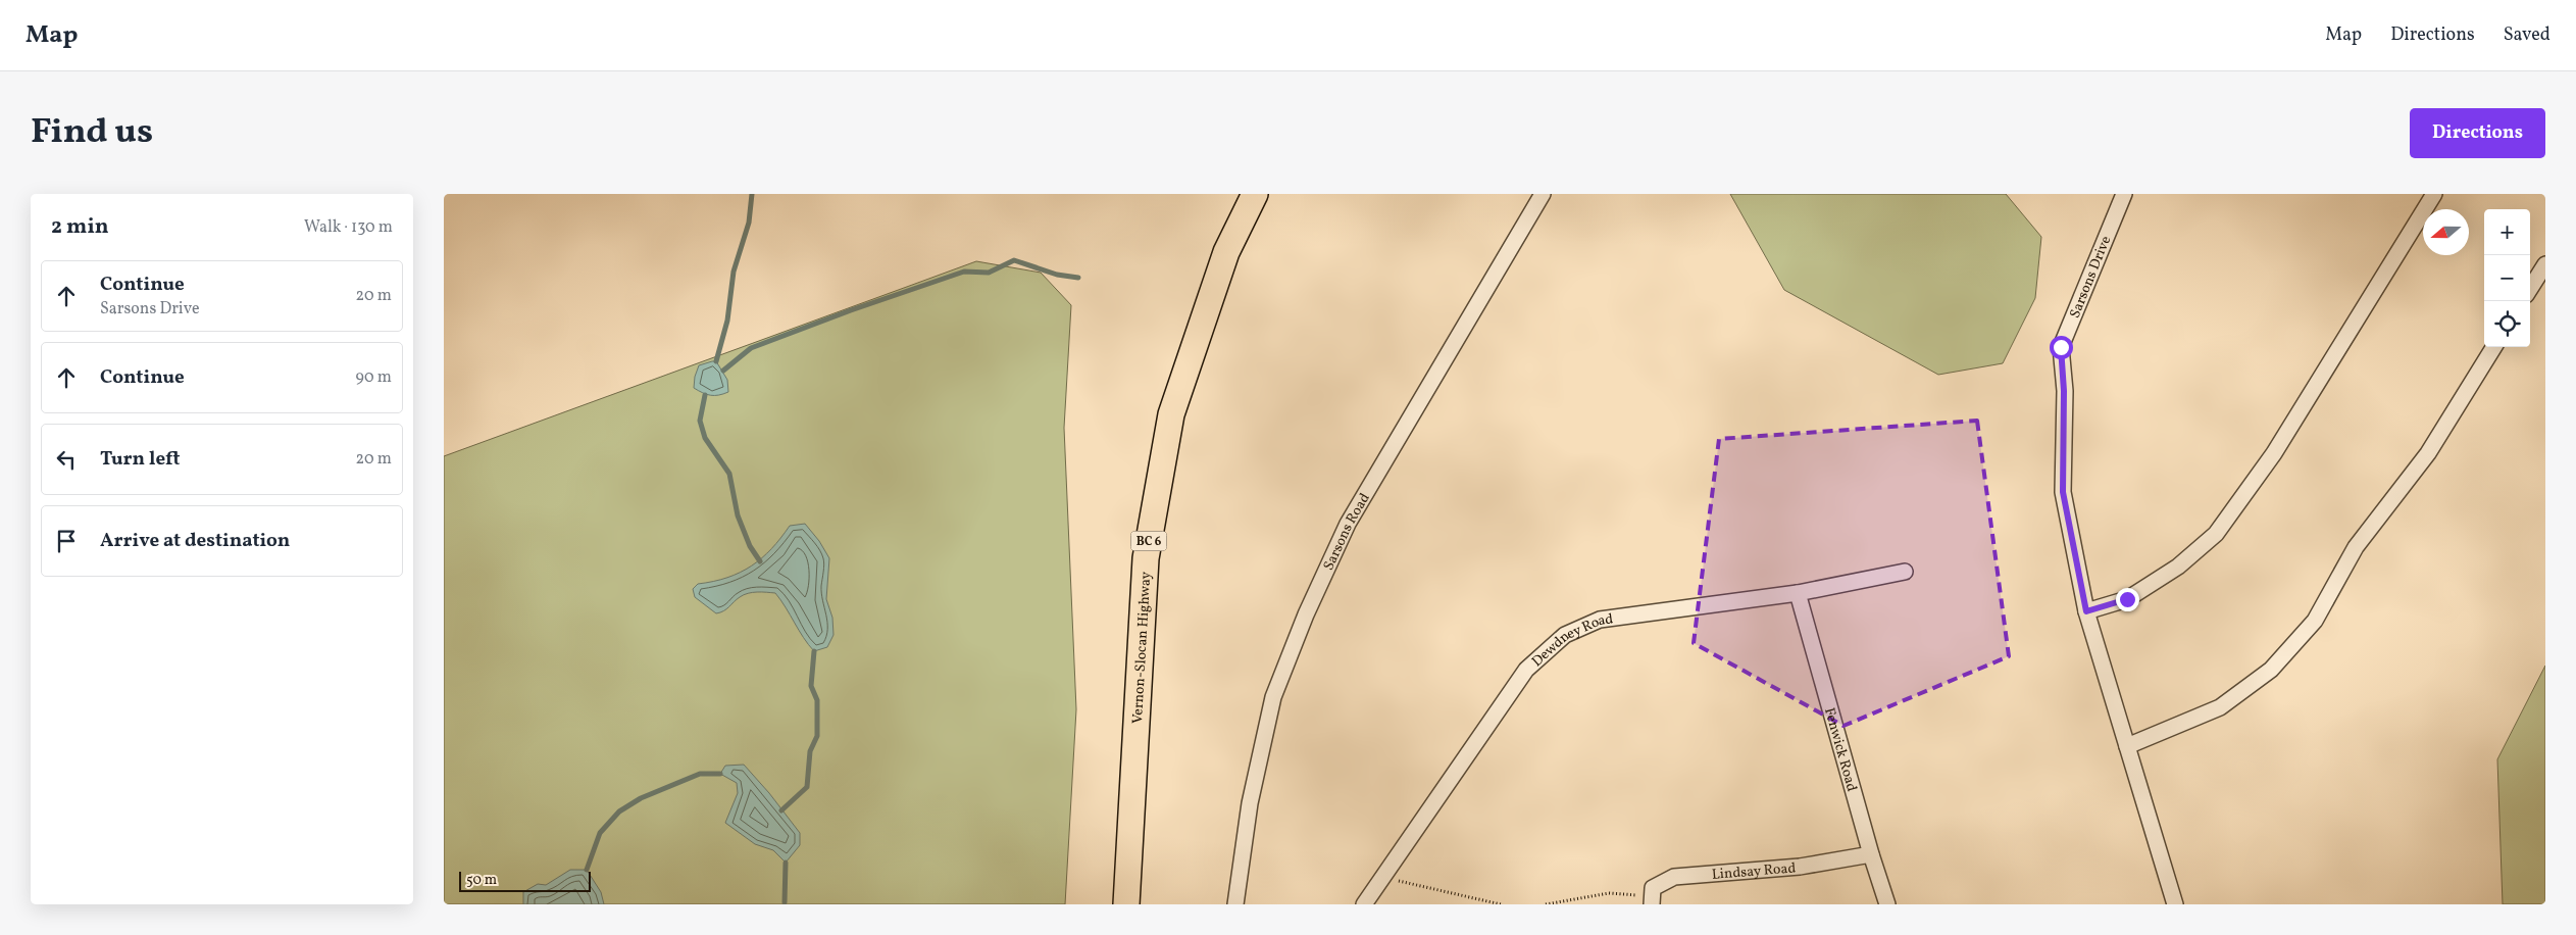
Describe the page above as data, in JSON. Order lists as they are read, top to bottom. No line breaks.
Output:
{"streets":{"main road":["BC 6","Vernon-Slocan Highway"],"street":["Sarsons Drive","Sarsons Road","Dewdney Road","Fenwick Road","Lindsay Road"]},"crossings":[["Dewdney Road","Fenwick Road"],["Fenwick Road","Lindsay Road"]],"scale_bar":"50 m","north":"left","page":{"header":"Map","nav":["Map","Directions","Saved"],"title":"Find us","buttons":"Directions","heading":["2 min","Walk · 130 m"],"map_buttons":["+","−"],"list":[["Continue","Sarsons Drive","20 m"],["Continue","90 m"],["Turn left","20 m"],"Arrive at destination"],"scale":"50 m"}}
